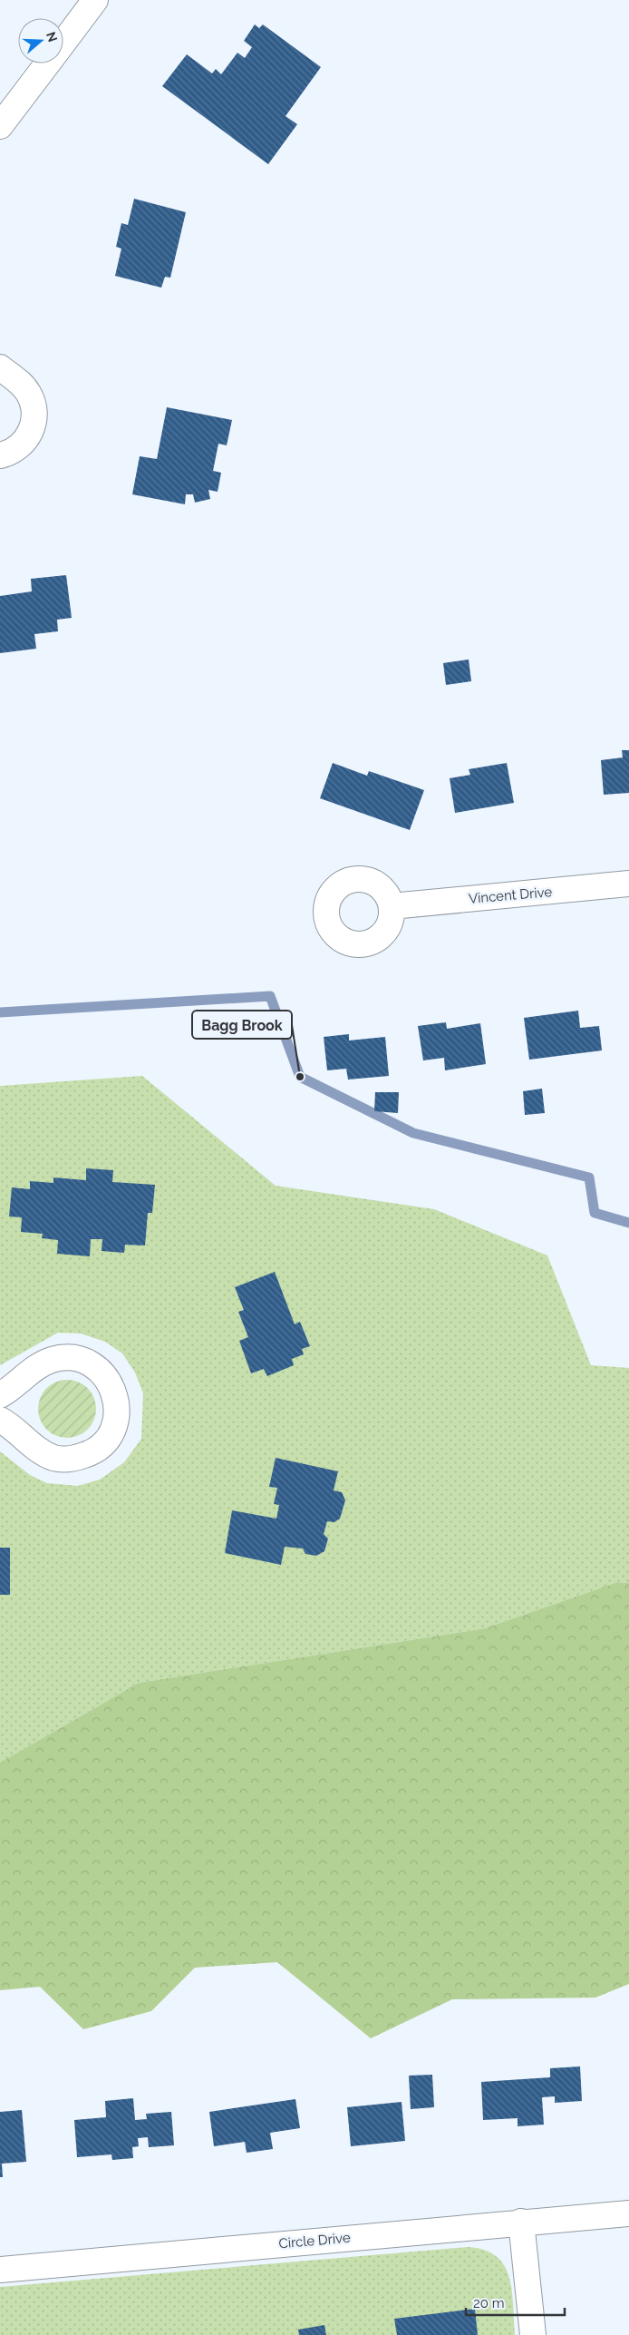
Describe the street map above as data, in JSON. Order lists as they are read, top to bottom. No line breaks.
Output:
{"streets":{"street":["Vincent Drive","Circle Drive"]},"places":["Bagg Brook"],"scale_bar":"20 m","north":"right"}
